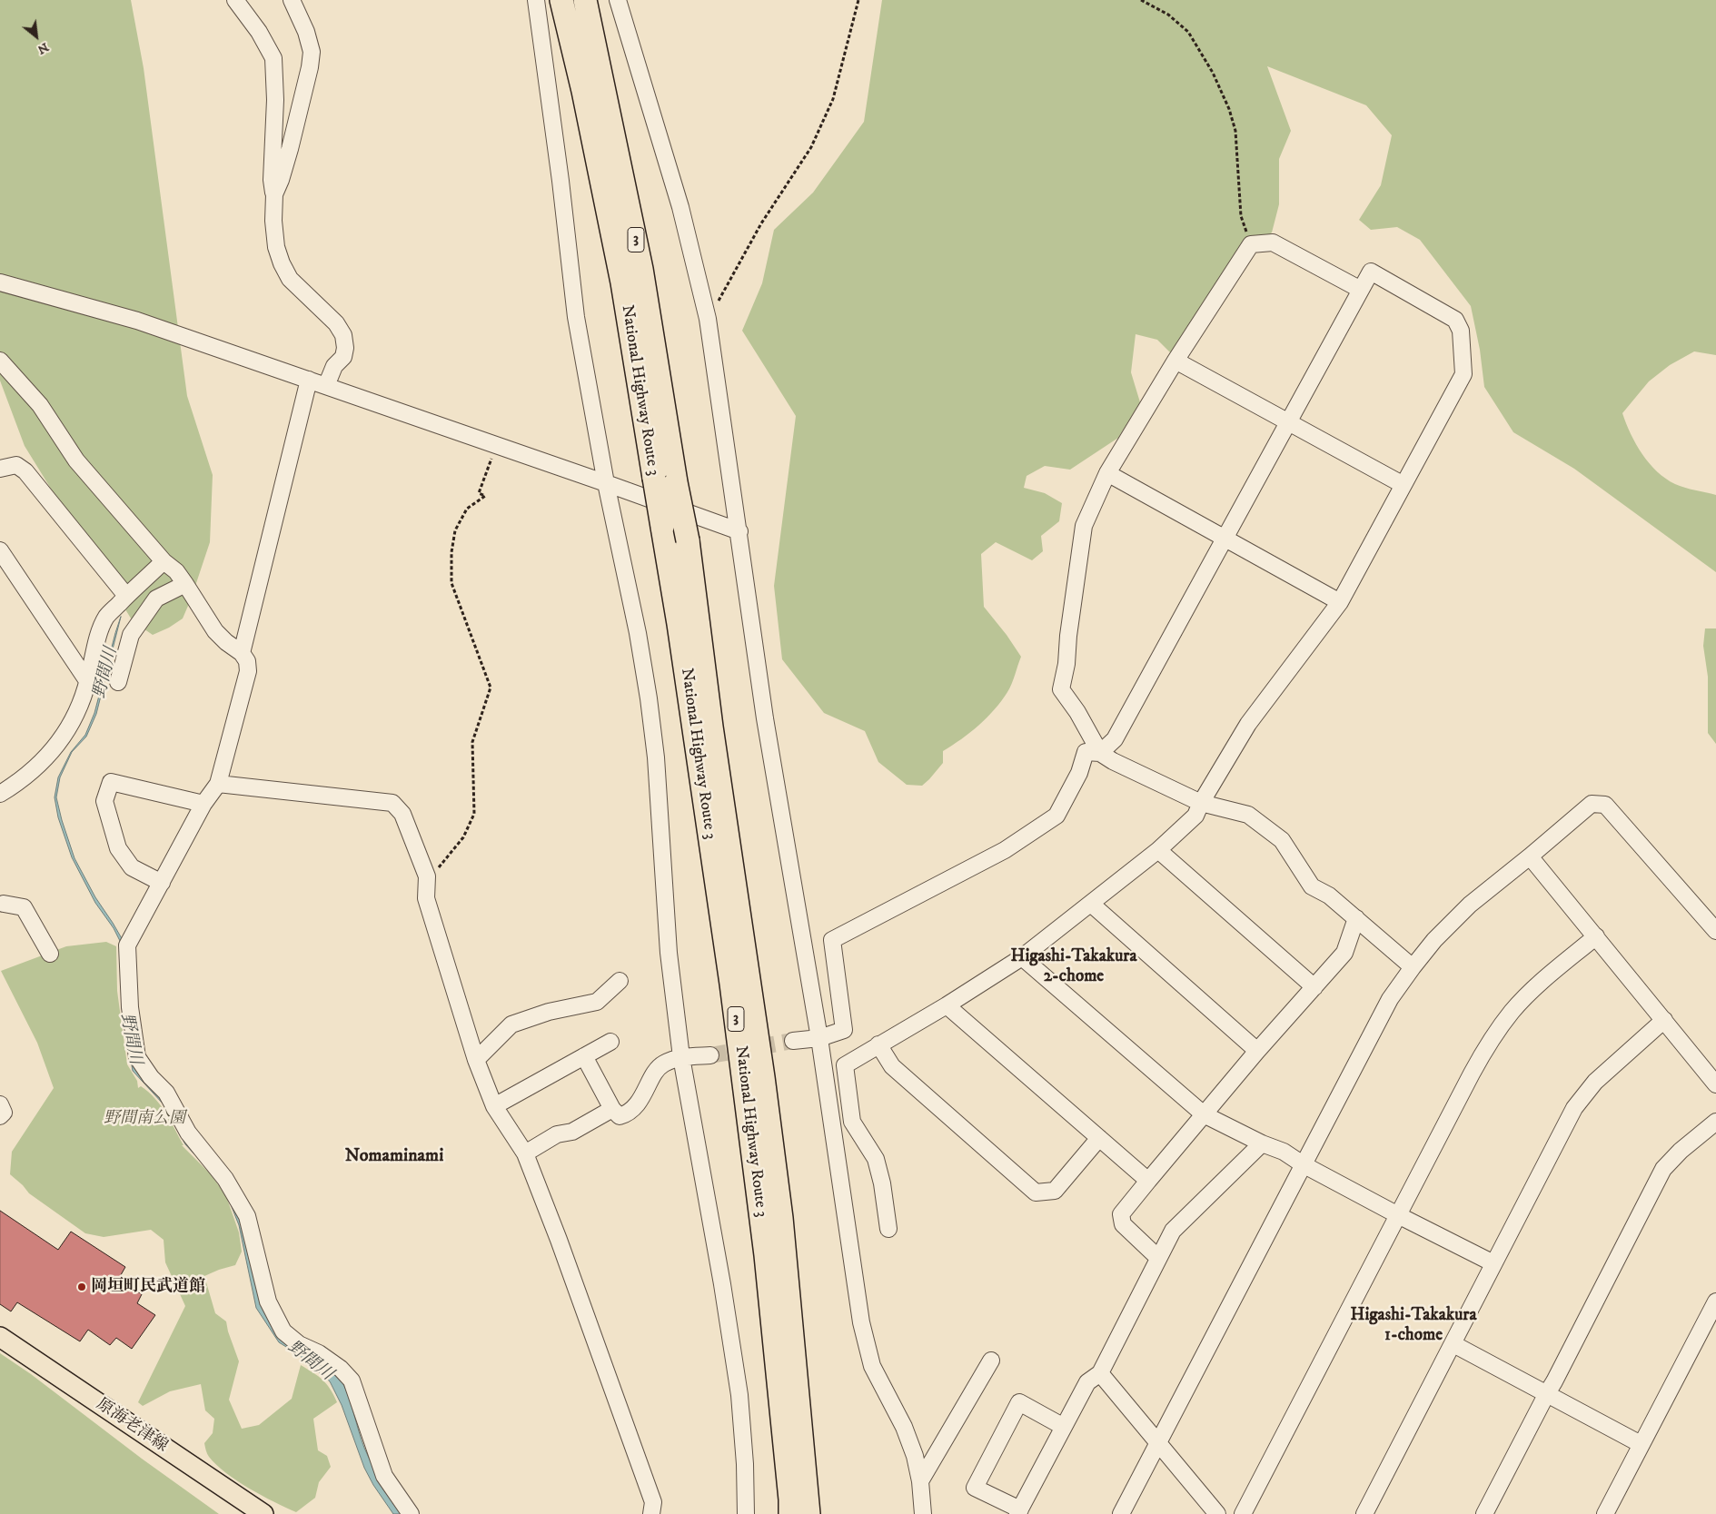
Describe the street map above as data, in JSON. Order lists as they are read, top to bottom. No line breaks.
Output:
{"streets":{"highway":["3","National Highway Route 3"],"main road":["原海老津線"]},"districts":["Higashi-Takakura 2-chome","Nomaminami","Higashi-Takakura 1-chome"],"water":["野間川"],"parks":["野間南公園"],"places":["岡垣町民武道館"],"north":"bottom right"}
